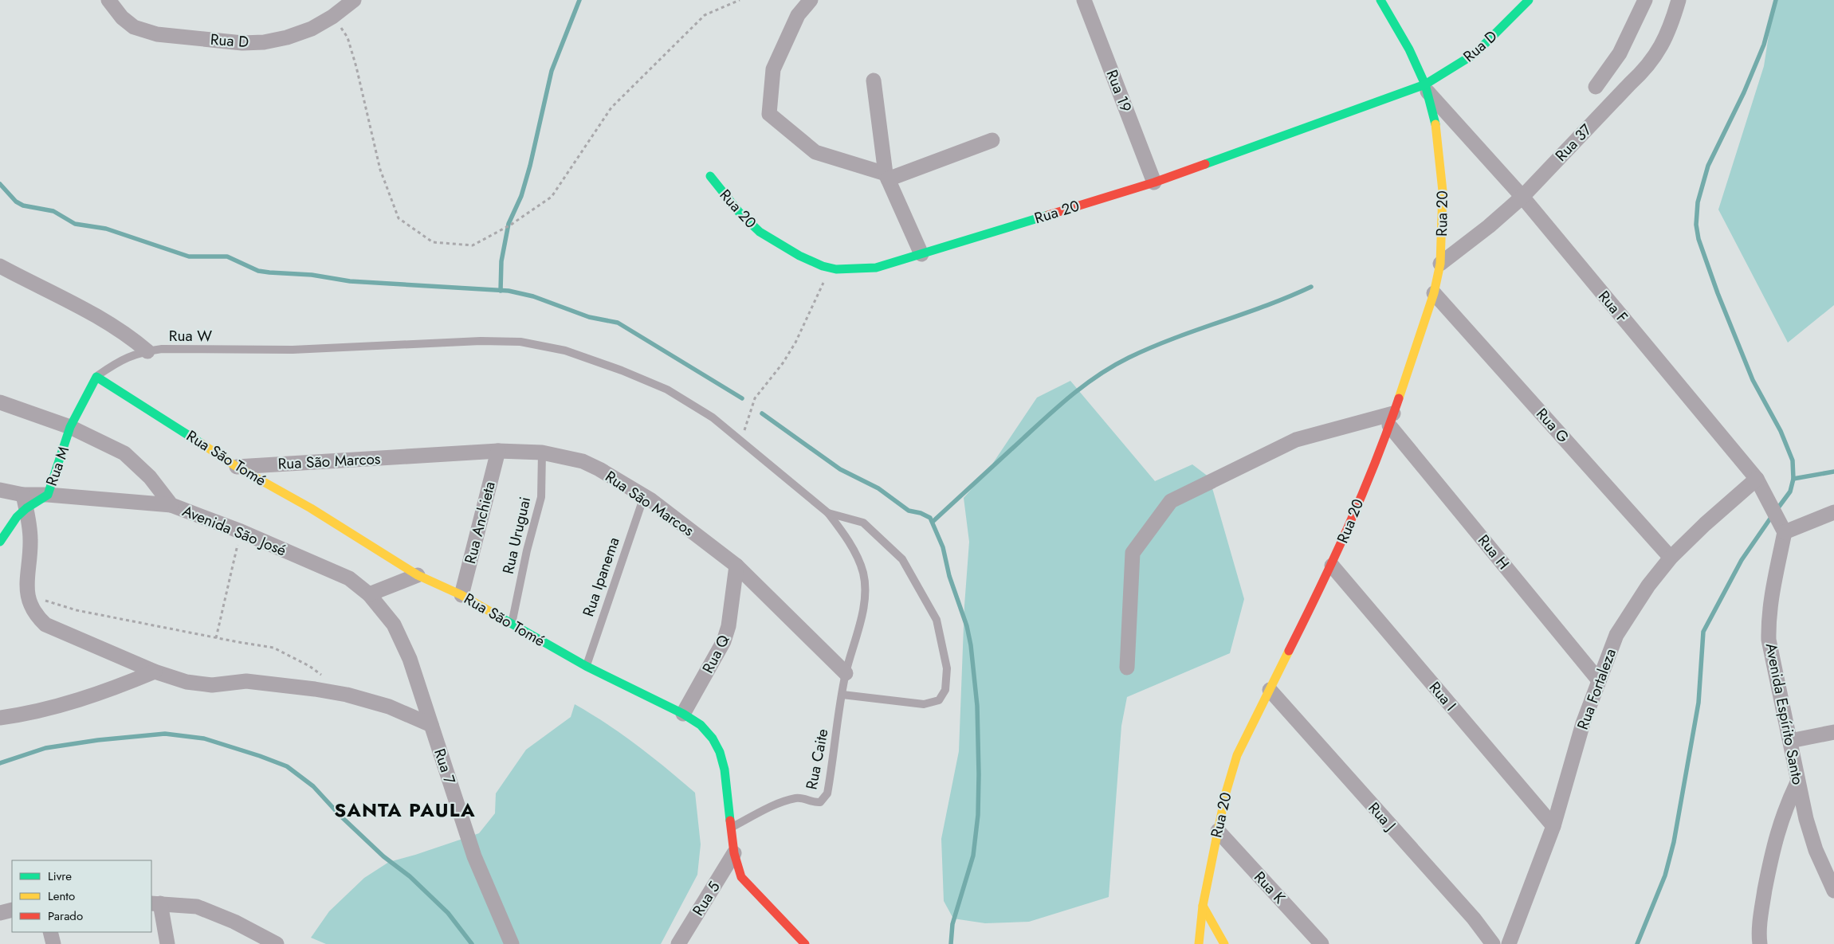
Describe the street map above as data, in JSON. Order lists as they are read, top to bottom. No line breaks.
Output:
{"streets":{"street":["Rua D","Rua 19","Rua 37","Rua 20","Rua F","Rua G","Rua São Tomé","Rua São Marcos","Rua M","Rua Anchieta","Avenida São José","Rua H","Rua Q","Rua Fortaleza","Rua I","Avenida Espírito Santo","Rua 7","Rua J","Rua K","Rua 5"],"lane":["Rua W","Rua Uruguai","Rua Ipanema","Rua Caite"]},"crossings":[["Rua D","Rua 20"],["Rua D","Rua F"],["Rua 19","Rua 20"],["Rua 37","Rua 20"],["Rua 37","Rua F"],["Rua 20","Rua F"],["Rua 20","Rua G"],["Rua 20","Rua H"],["Rua 20","Rua I"],["Rua 20","Rua J"],["Rua 20","Rua K"],["Rua F","Rua Fortaleza"],["Rua F","Avenida Espírito Santo"],["Rua W","Rua São Tomé"],["Rua W","Rua M"],["Rua W","Rua Caite"],["Rua G","Rua Fortaleza"],["Rua São Tomé","Rua São Marcos"],["Rua São Tomé","Rua M"],["Rua São Tomé","Rua Anchieta"],["Rua São Tomé","Rua Uruguai"],["Rua São Tomé","Rua Ipanema"],["Rua São Tomé","Rua Q"],["Rua São Tomé","Rua Caite"],["Rua São Tomé","Rua 5"],["Rua São Marcos","Rua Anchieta"],["Rua São Marcos","Rua Uruguai"],["Rua São Marcos","Rua Ipanema"],["Rua São Marcos","Rua Q"],["Rua São Marcos","Rua Caite"],["Rua M","Avenida São José"],["Avenida São José","Rua 7"],["Rua H","Rua Fortaleza"],["Rua Fortaleza","Rua I"]],"districts":["SANTA PAULA"],"legend":["Livre","Lento","Parado"]}
